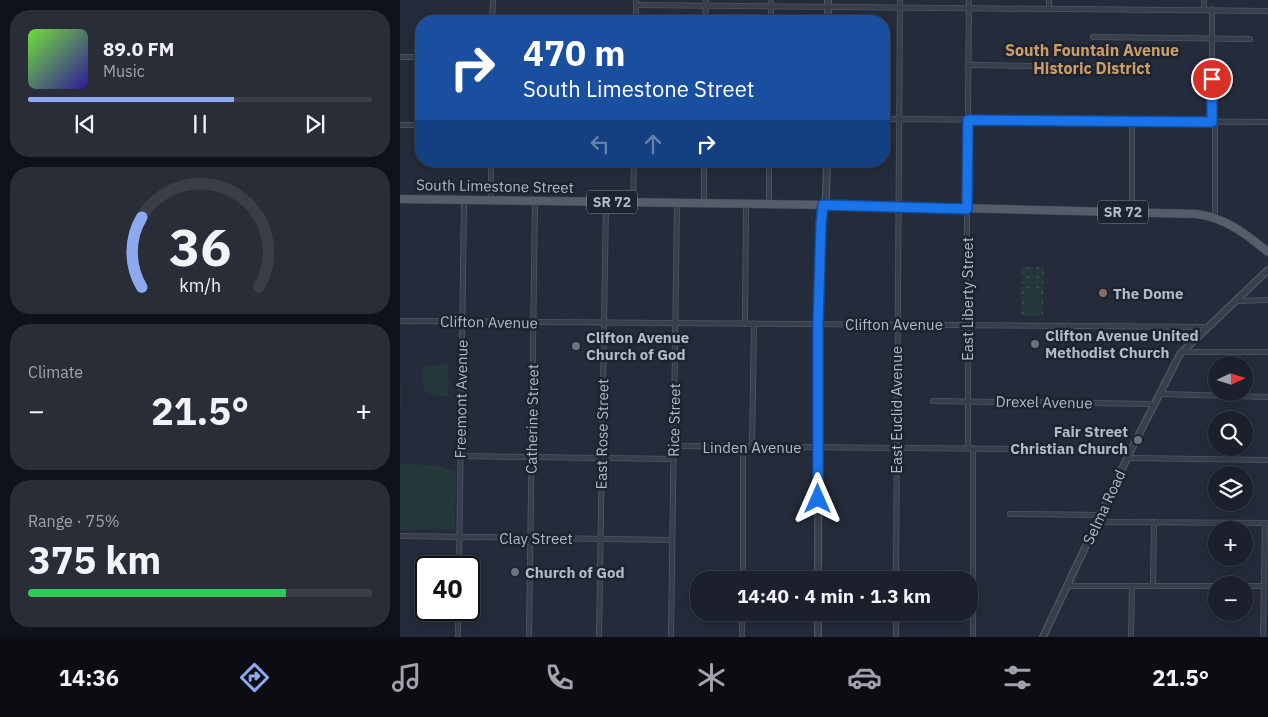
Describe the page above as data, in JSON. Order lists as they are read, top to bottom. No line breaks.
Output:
{"streets":{"main road":["South Limestone Street","SR 72"],"street":["East Liberty Street","Clifton Avenue","Freemont Avenue","Drexel Avenue","East Euclid Avenue","Catherine Street","Rice Street","East Rose Street","Linden Avenue","Selma Road","Clay Street"]},"crossings":[["South Limestone Street","East Liberty Street"],["South Limestone Street","Freemont Avenue"],["South Limestone Street","East Euclid Avenue"],["South Limestone Street","Catherine Street"],["South Limestone Street","Rice Street"],["South Limestone Street","East Rose Street"],["East Liberty Street","Clifton Avenue"],["East Liberty Street","Drexel Avenue"],["East Liberty Street","Linden Avenue"],["Clifton Avenue","Freemont Avenue"],["Clifton Avenue","East Euclid Avenue"],["Clifton Avenue","Catherine Street"],["Clifton Avenue","Rice Street"],["Clifton Avenue","East Rose Street"],["Clifton Avenue","Selma Road"],["Freemont Avenue","Clay Street"],["Drexel Avenue","Selma Road"],["East Euclid Avenue","Linden Avenue"],["Catherine Street","Clay Street"],["Rice Street","Linden Avenue"],["Rice Street","Clay Street"],["East Rose Street","Clay Street"],["Linden Avenue","Selma Road"]],"districts":["South Fountain Avenue Historic District"],"places":["The Dome","Clifton Avenue United Methodist Church","Clifton Avenue Church of God","Fair Street Christian Church","Church of God"],"north":"right","page":{"turn":["470 m","South Limestone Street"],"song":["89.0 FM","Music"],"tile":["Climate",["Range · 75%","375 km"]],"map_buttons":["+","−"],"heat":["−","21.5°","+"],"limit":"40","trip":"14:40 · 4 min · 1.3 km","tabs":["14:36","21.5°"],"gauge":["36","km/h"]}}
